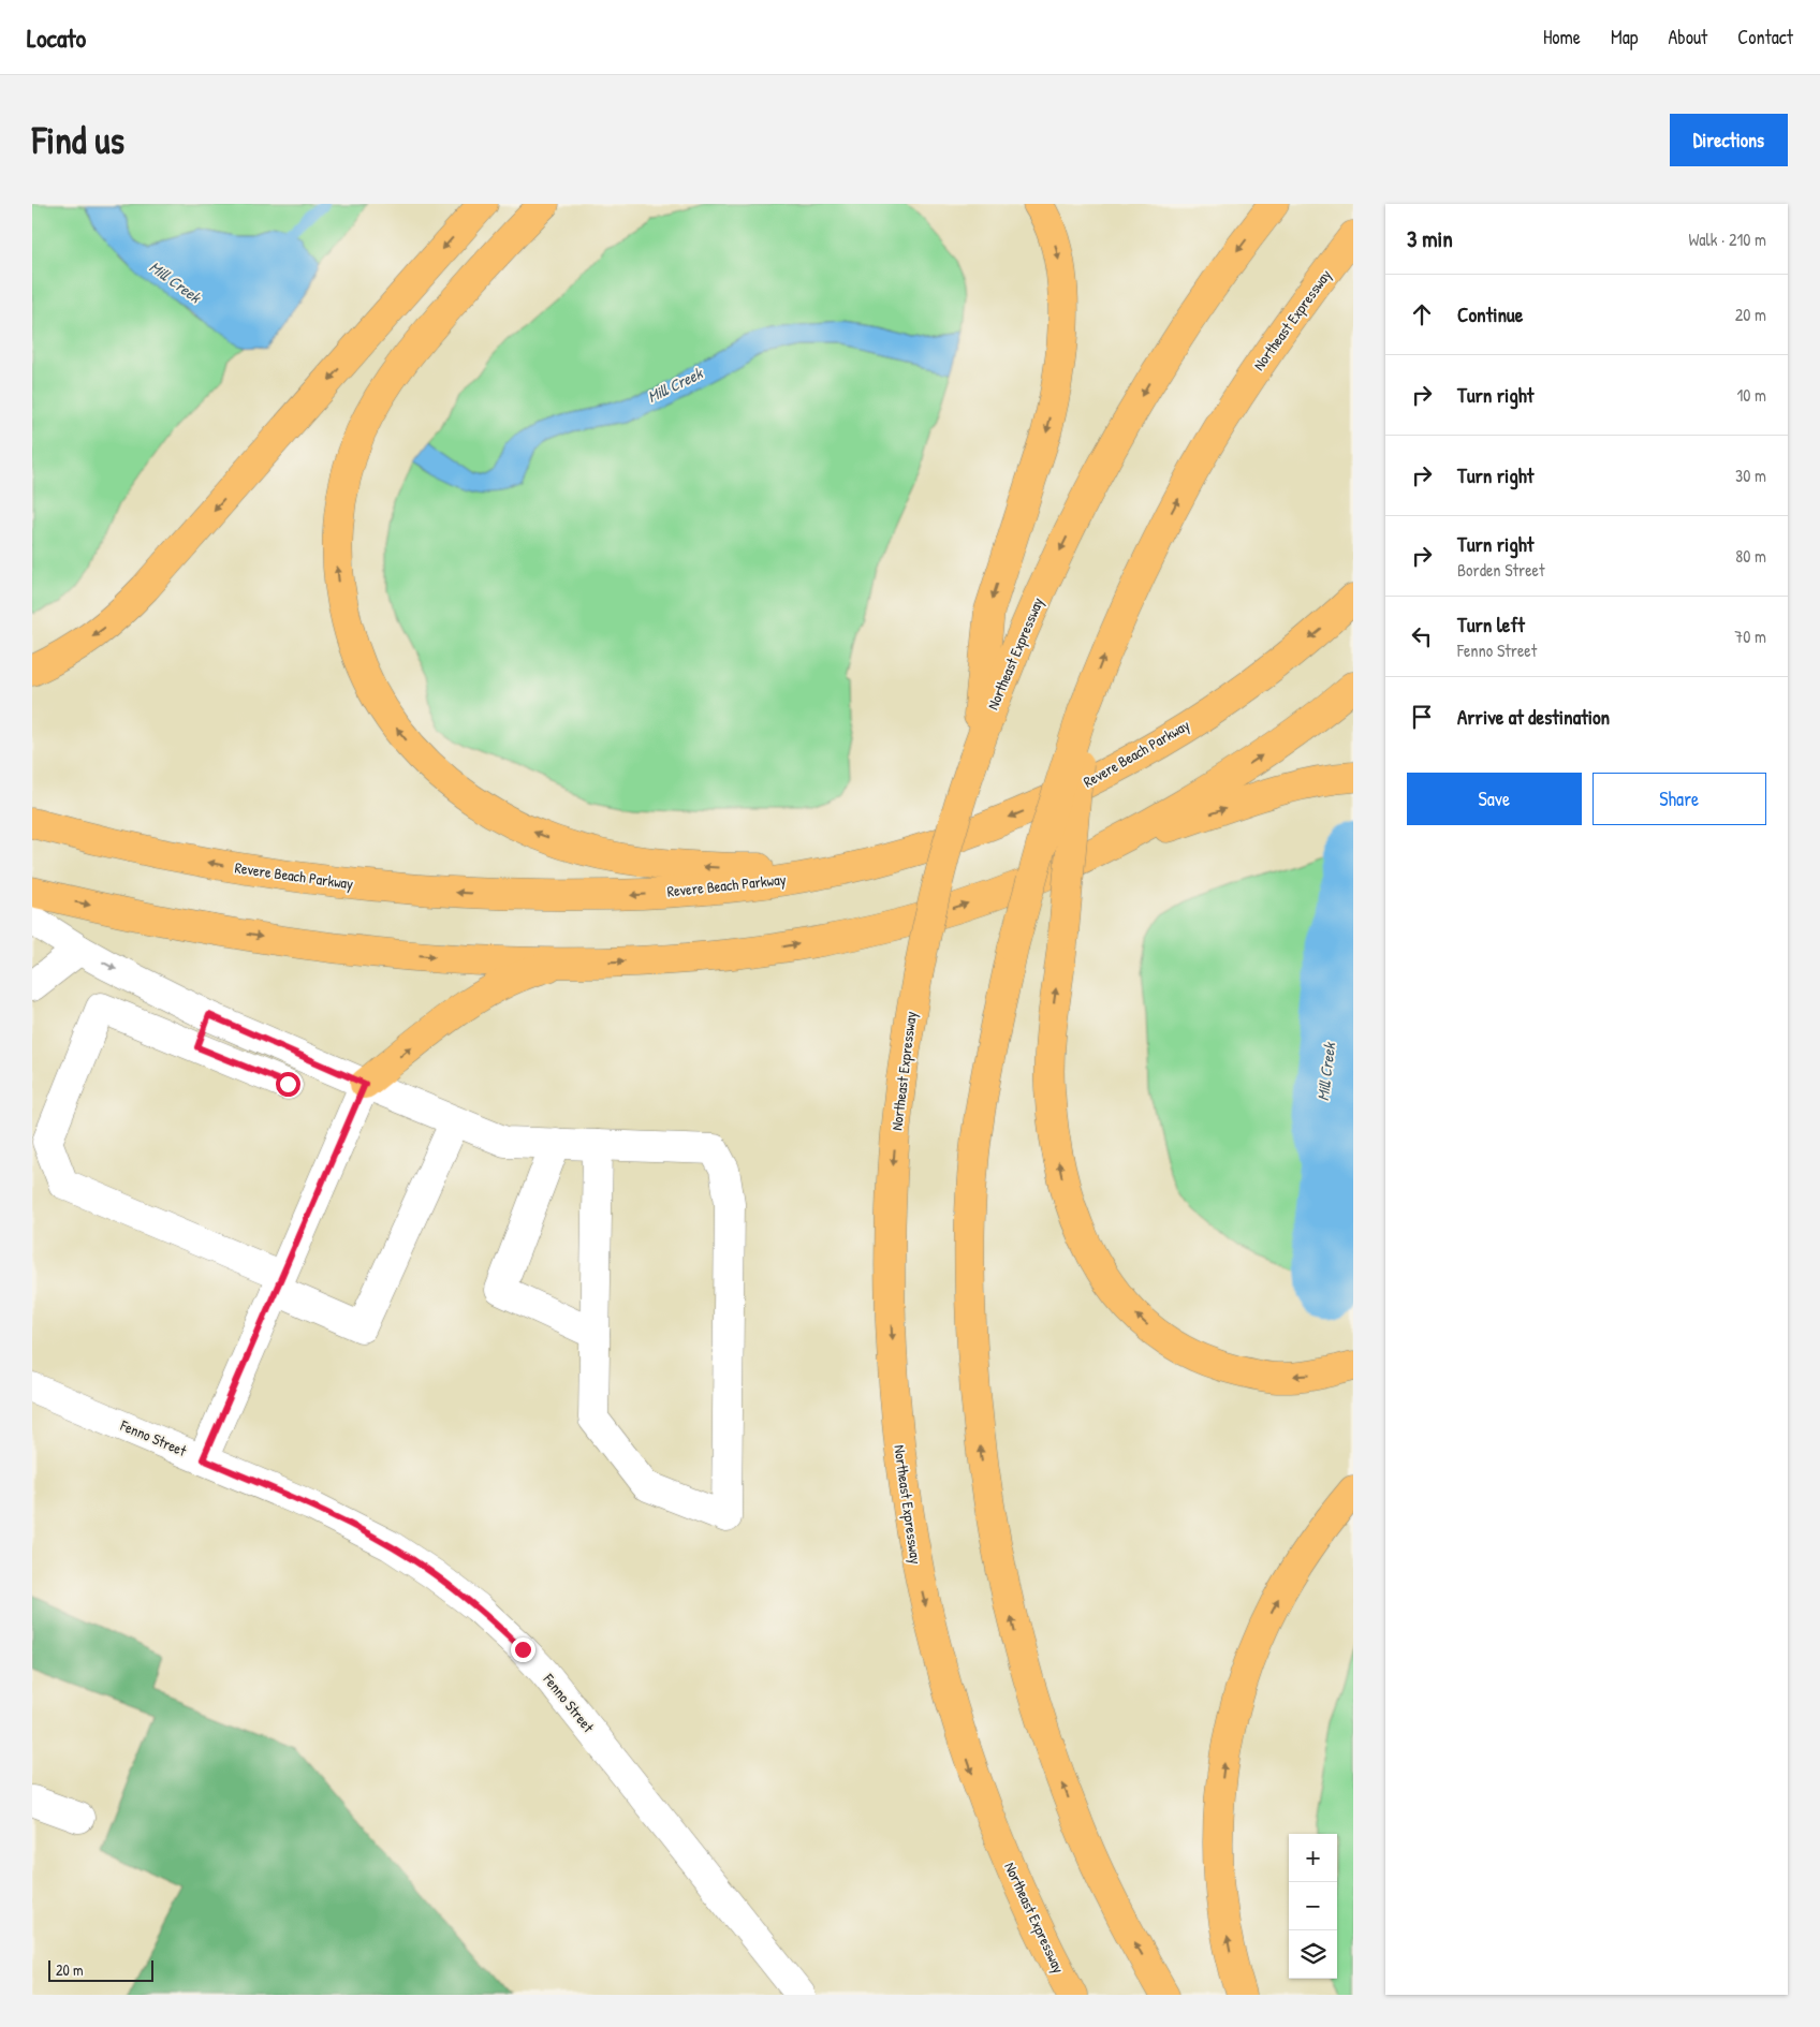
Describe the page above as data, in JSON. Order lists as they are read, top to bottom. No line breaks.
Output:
{"streets":{"highway":["Northeast Expressway","Revere Beach Parkway"],"street":["Fenno Street"]},"water":["Mill Creek"],"scale_bar":"20 m","page":{"header":"Locato","nav":["Home","Map","About","Contact"],"buttons":["Directions",["Save","Share"]],"title":"Find us","heading":["3 min","Walk · 210 m"],"list":[["Continue","20 m"],["Turn right","10 m"],["Turn right","30 m"],["Turn right","Borden Street","80 m"],["Turn left","Fenno Street","70 m"],"Arrive at destination"],"map_buttons":["+","−"],"scale":"20 m"}}
